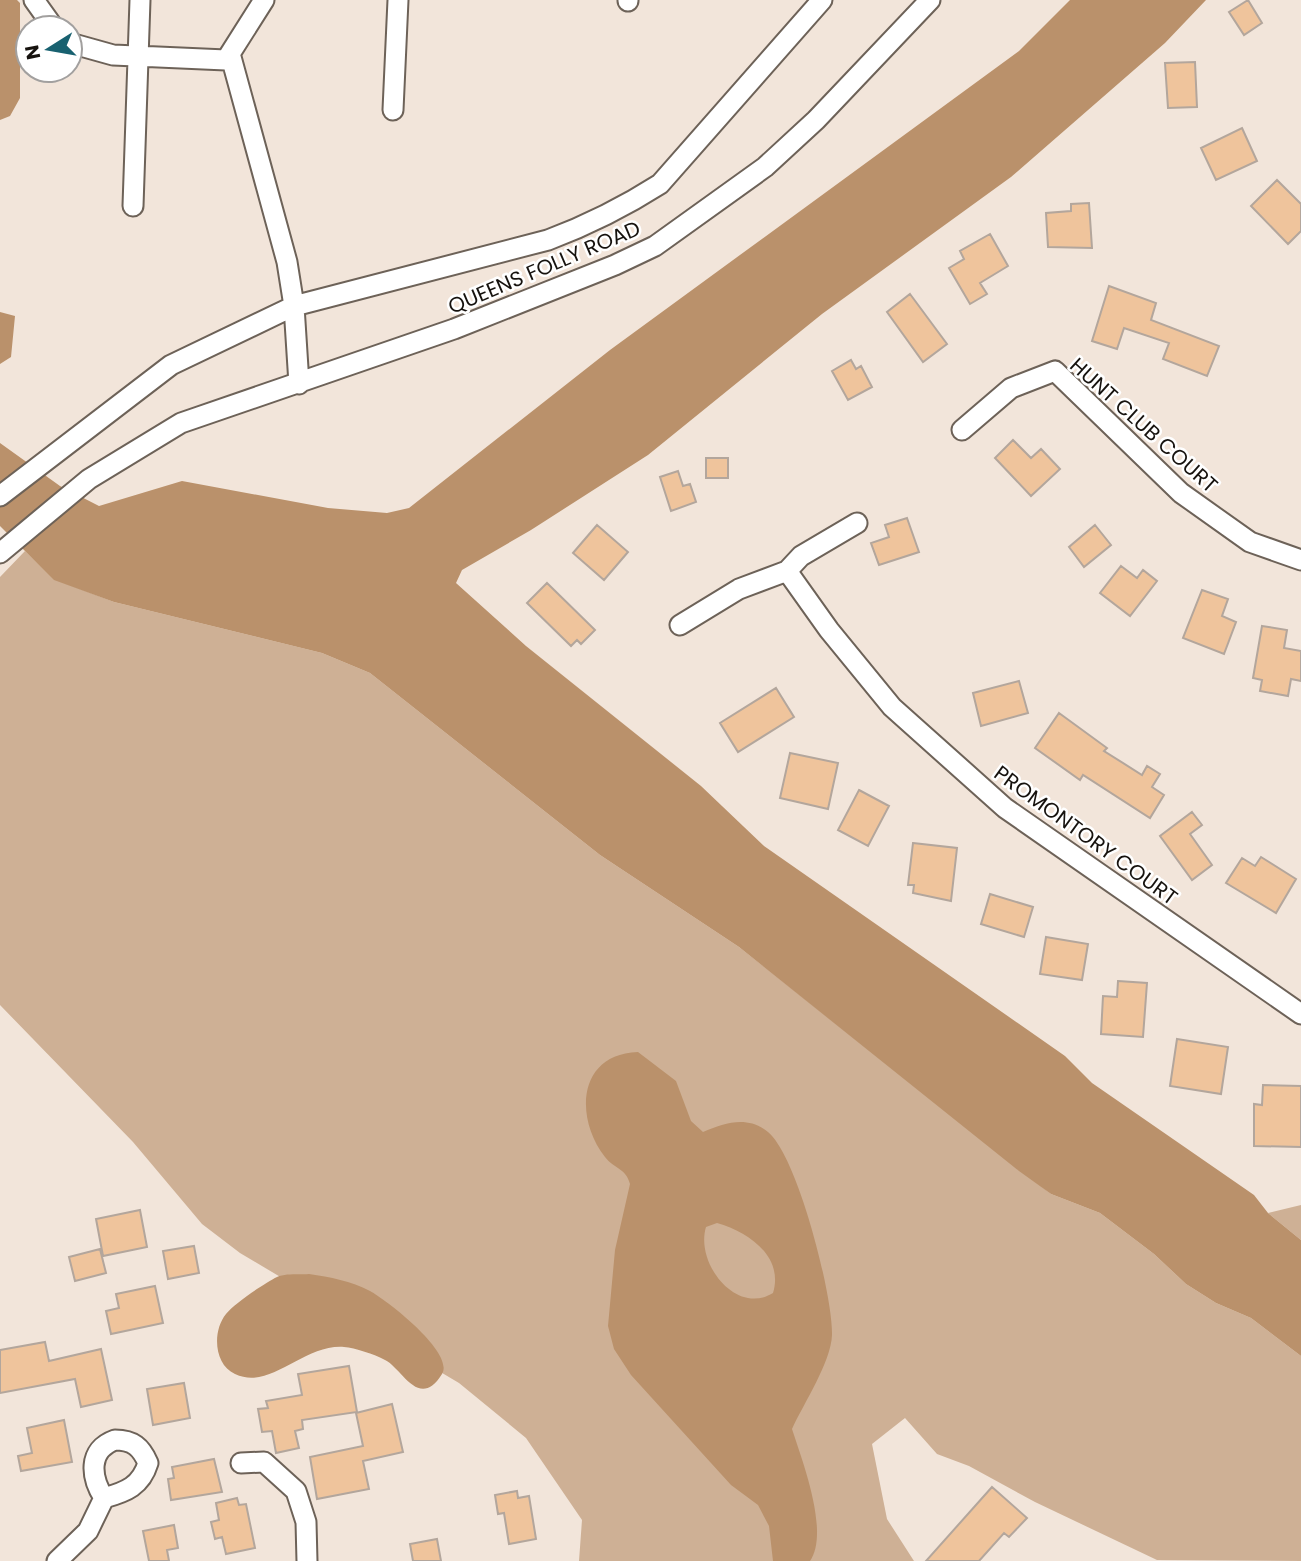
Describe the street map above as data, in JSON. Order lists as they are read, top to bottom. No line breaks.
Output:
{"streets":{"street":["QUEENS FOLLY ROAD","HUNT CLUB COURT","PROMONTORY COURT"]},"north":"left"}
